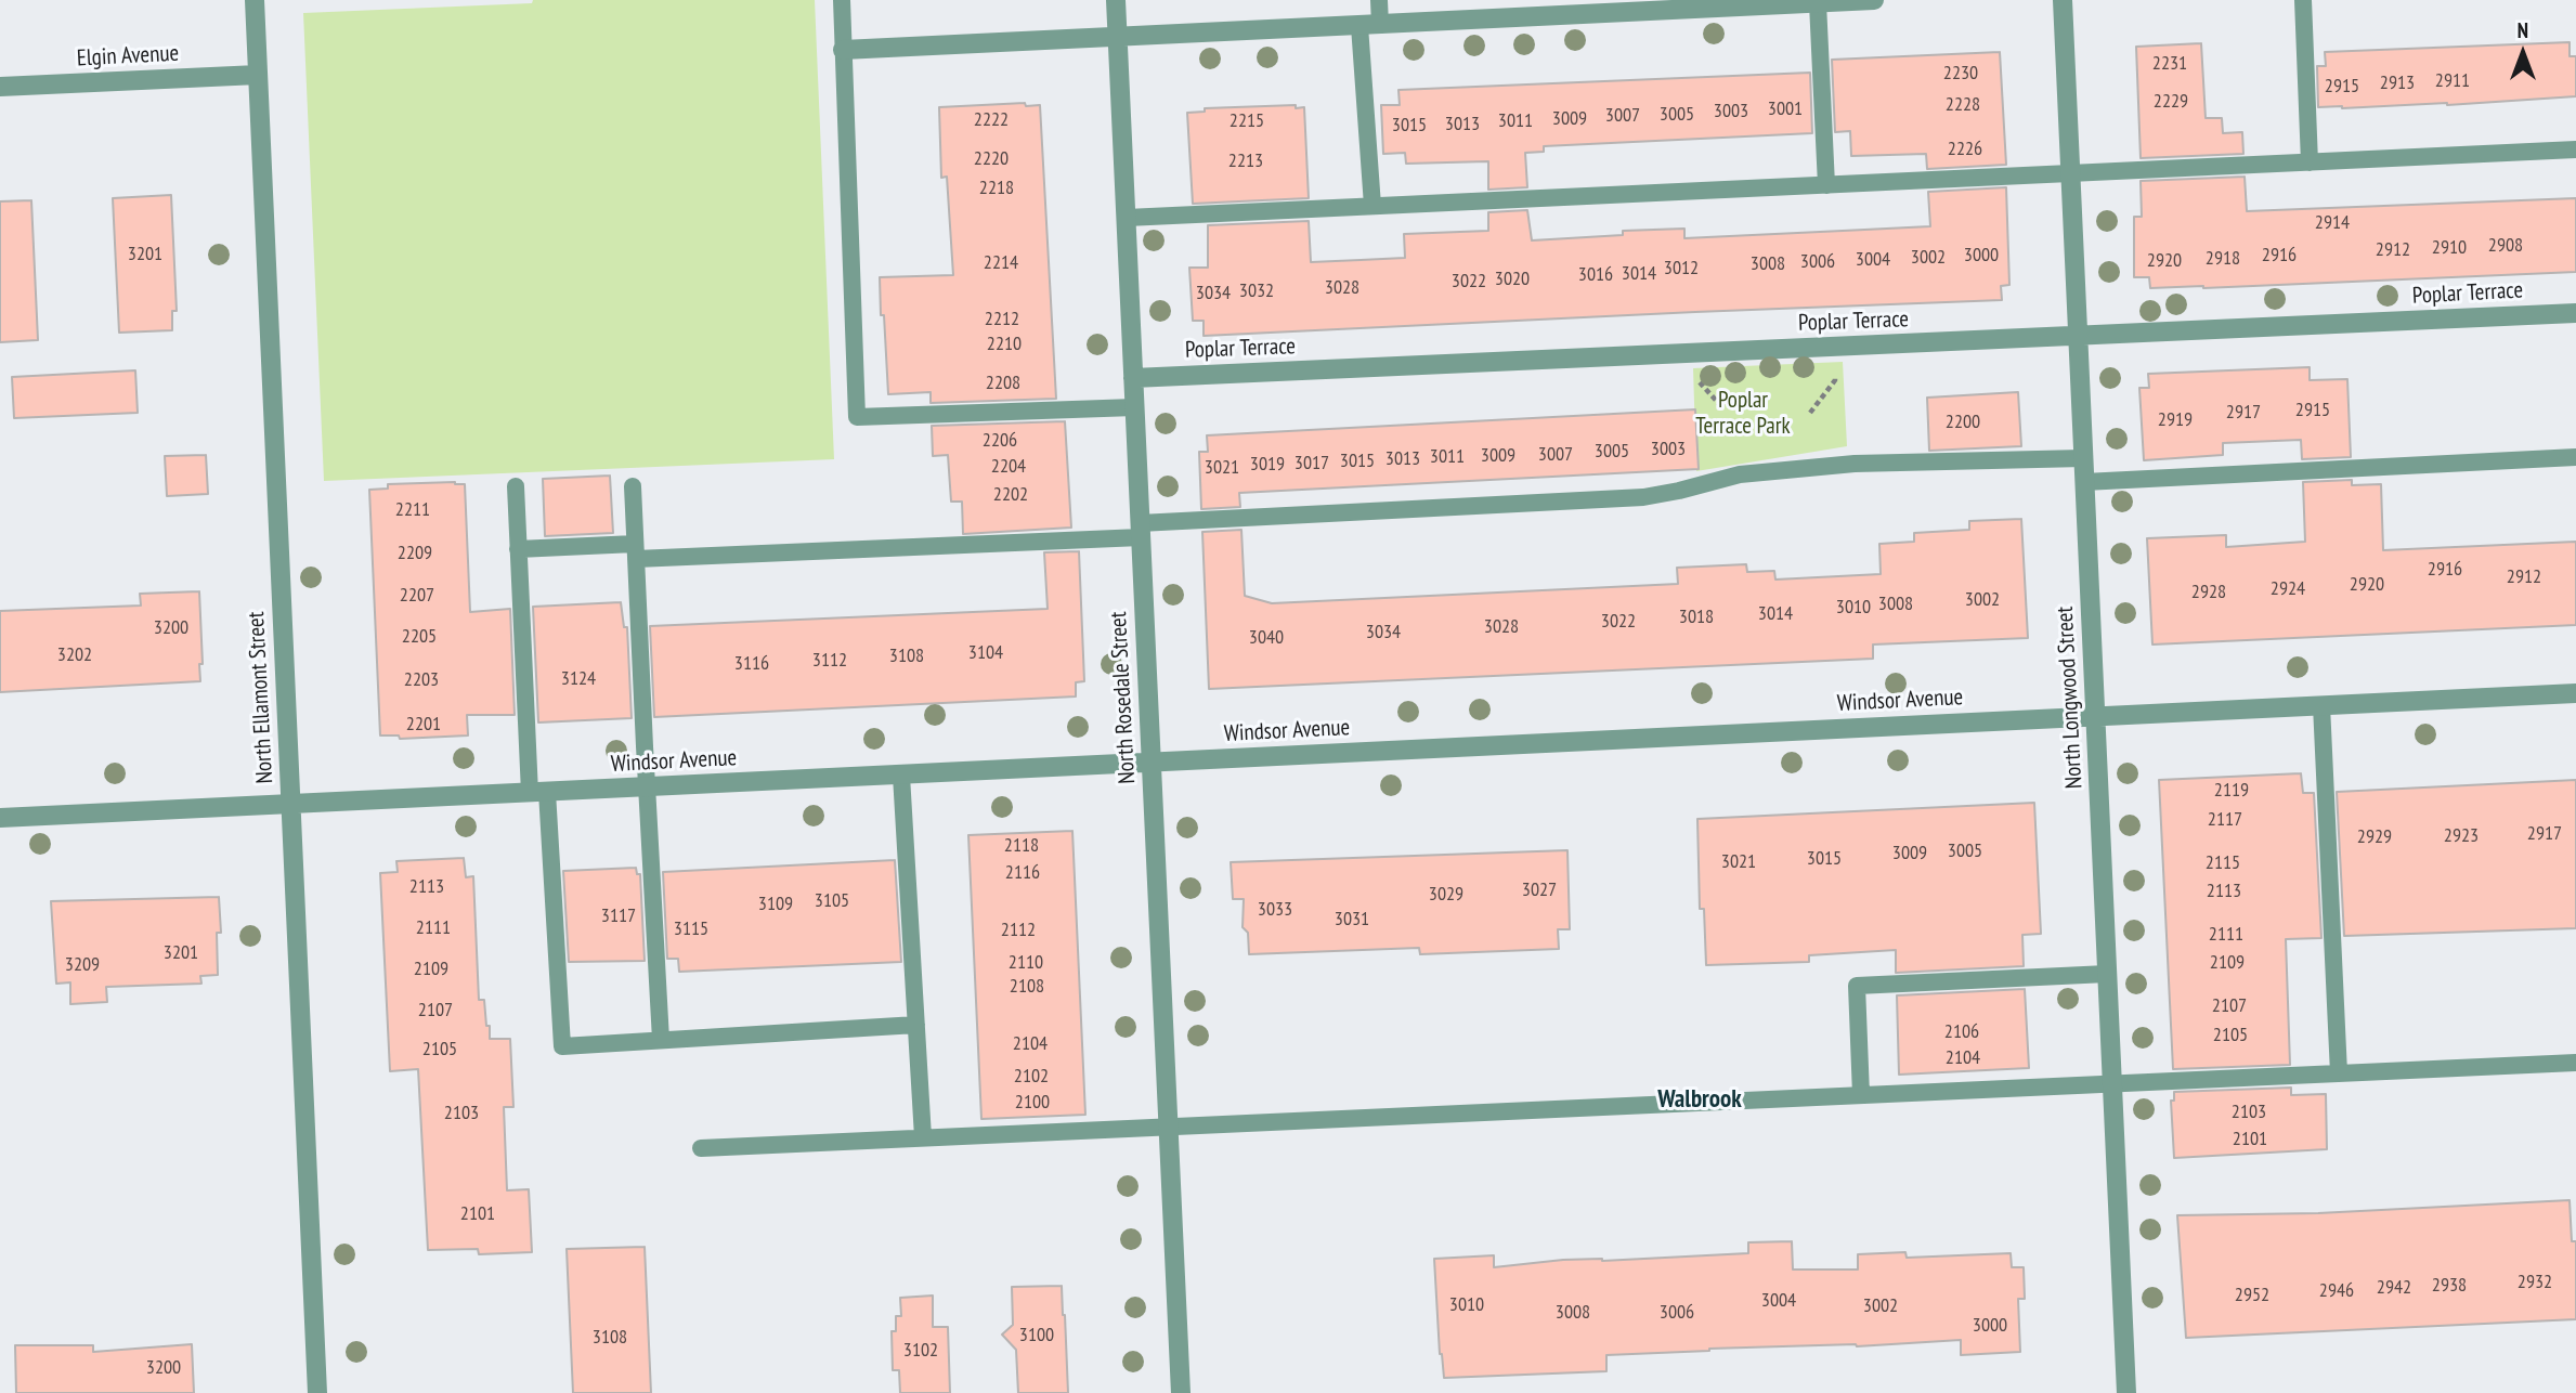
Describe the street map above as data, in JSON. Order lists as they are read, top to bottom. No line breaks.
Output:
{"streets":{"street":["Elgin Avenue","Poplar Terrace","North Ellamont Street","North Rosedale Street","North Longwood Street","Windsor Avenue"]},"crossings":[["Elgin Avenue","North Ellamont Street"],["Poplar Terrace","North Rosedale Street"],["Poplar Terrace","North Longwood Street"],["North Ellamont Street","Windsor Avenue"],["North Rosedale Street","Windsor Avenue"],["North Longwood Street","Windsor Avenue"]],"districts":["Walbrook"],"parks":["Poplar Terrace Park"],"house_numbers":["2231","2230","2911","2913","2915","2229","2228","3001","3003","3005","3007","3009","2222","2215","3011","3013","3015","2226","2220","2213","2218","2914","2908","2910","2912","3201","3000","2916","3002","2918","3004","2920","3006","2214","3008","3012","3014","3016","3020","3022","3028","3032","3034","2212","2210","2208","2915","2917","2919","2200","2206","3003","3005","3007","3009","3011","3013","3015","3017","3019","2204","3021","2202","2211","2209","2916","2912","2920","2924","2928","2207","3002","3008","3010","3014","3018","3022","3028","3200","3034","2205","3040","3104","3202","3108","3112","3116","3124","2203","2201","2119","2117","2917","2923","2929","2118","3005","3009","3015","3021","2115","2116","2113","3027","2113","3029","3105","3109","3033","3117","3031","2111","3115","2112","2111","3201","2110","2109","3209","2109","2108","2107","2107","2106","2105","2104","2105","2104","2102","2100","2103","2103","2101","2101","2932","2938","2942","2946","2952","3004","3010","3002","3008","3006","3000","3100","3108","3102","3200"],"north":"top"}
